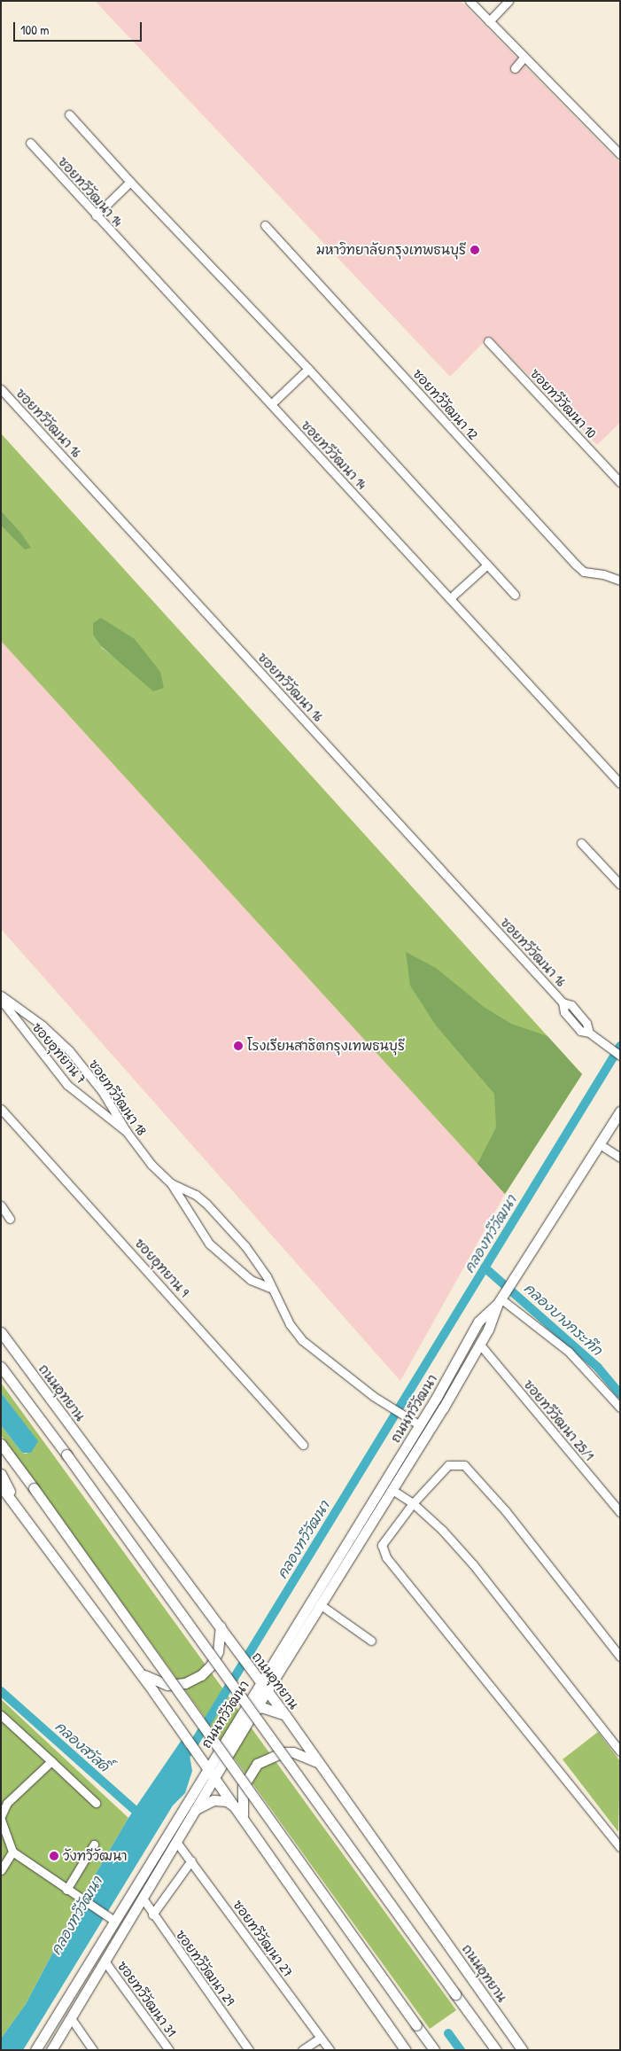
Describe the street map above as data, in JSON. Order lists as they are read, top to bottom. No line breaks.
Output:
{"streets":{"main road":["ถนนอุทยาน","ถนนทวีวัฒนา"],"street":["ซอยทวีวัฒนา 14","ซอยทวีวัฒนา 10","ซอยทวีวัฒนา 12","ซอยทวีวัฒนา 16","ซอยอุทยาน 7","ซอยทวีวัฒนา 18","ซอยอุทยาน 9","ซอยทวีวัฒนา 25/1","ซอยทวีวัฒนา 27","ซอยทวีวัฒนา 29","ซอยทวีวัฒนา 31"]},"crossings":[["ซอยอุทยาน 7","ซอยทวีวัฒนา 18"],["ซอยทวีวัฒนา 18","ถนนทวีวัฒนา"],["ถนนอุทยาน","ถนนทวีวัฒนา"],["ถนนทวีวัฒนา","ซอยทวีวัฒนา 25/1"],["ถนนทวีวัฒนา","ซอยทวีวัฒนา 27"],["ถนนทวีวัฒนา","ซอยทวีวัฒนา 29"],["ถนนทวีวัฒนา","ซอยทวีวัฒนา 31"]],"water":["คลองทวีวัฒนา","คลองบางกระทึก","คลองสวัสดิ์"],"places":["มหาวิทยาลัยกรุงเทพธนบุรี","โรงเรียนสาธิตกรุงเทพธนบุรี","วังทวีวัฒนา"],"scale_bar":"100 m"}
